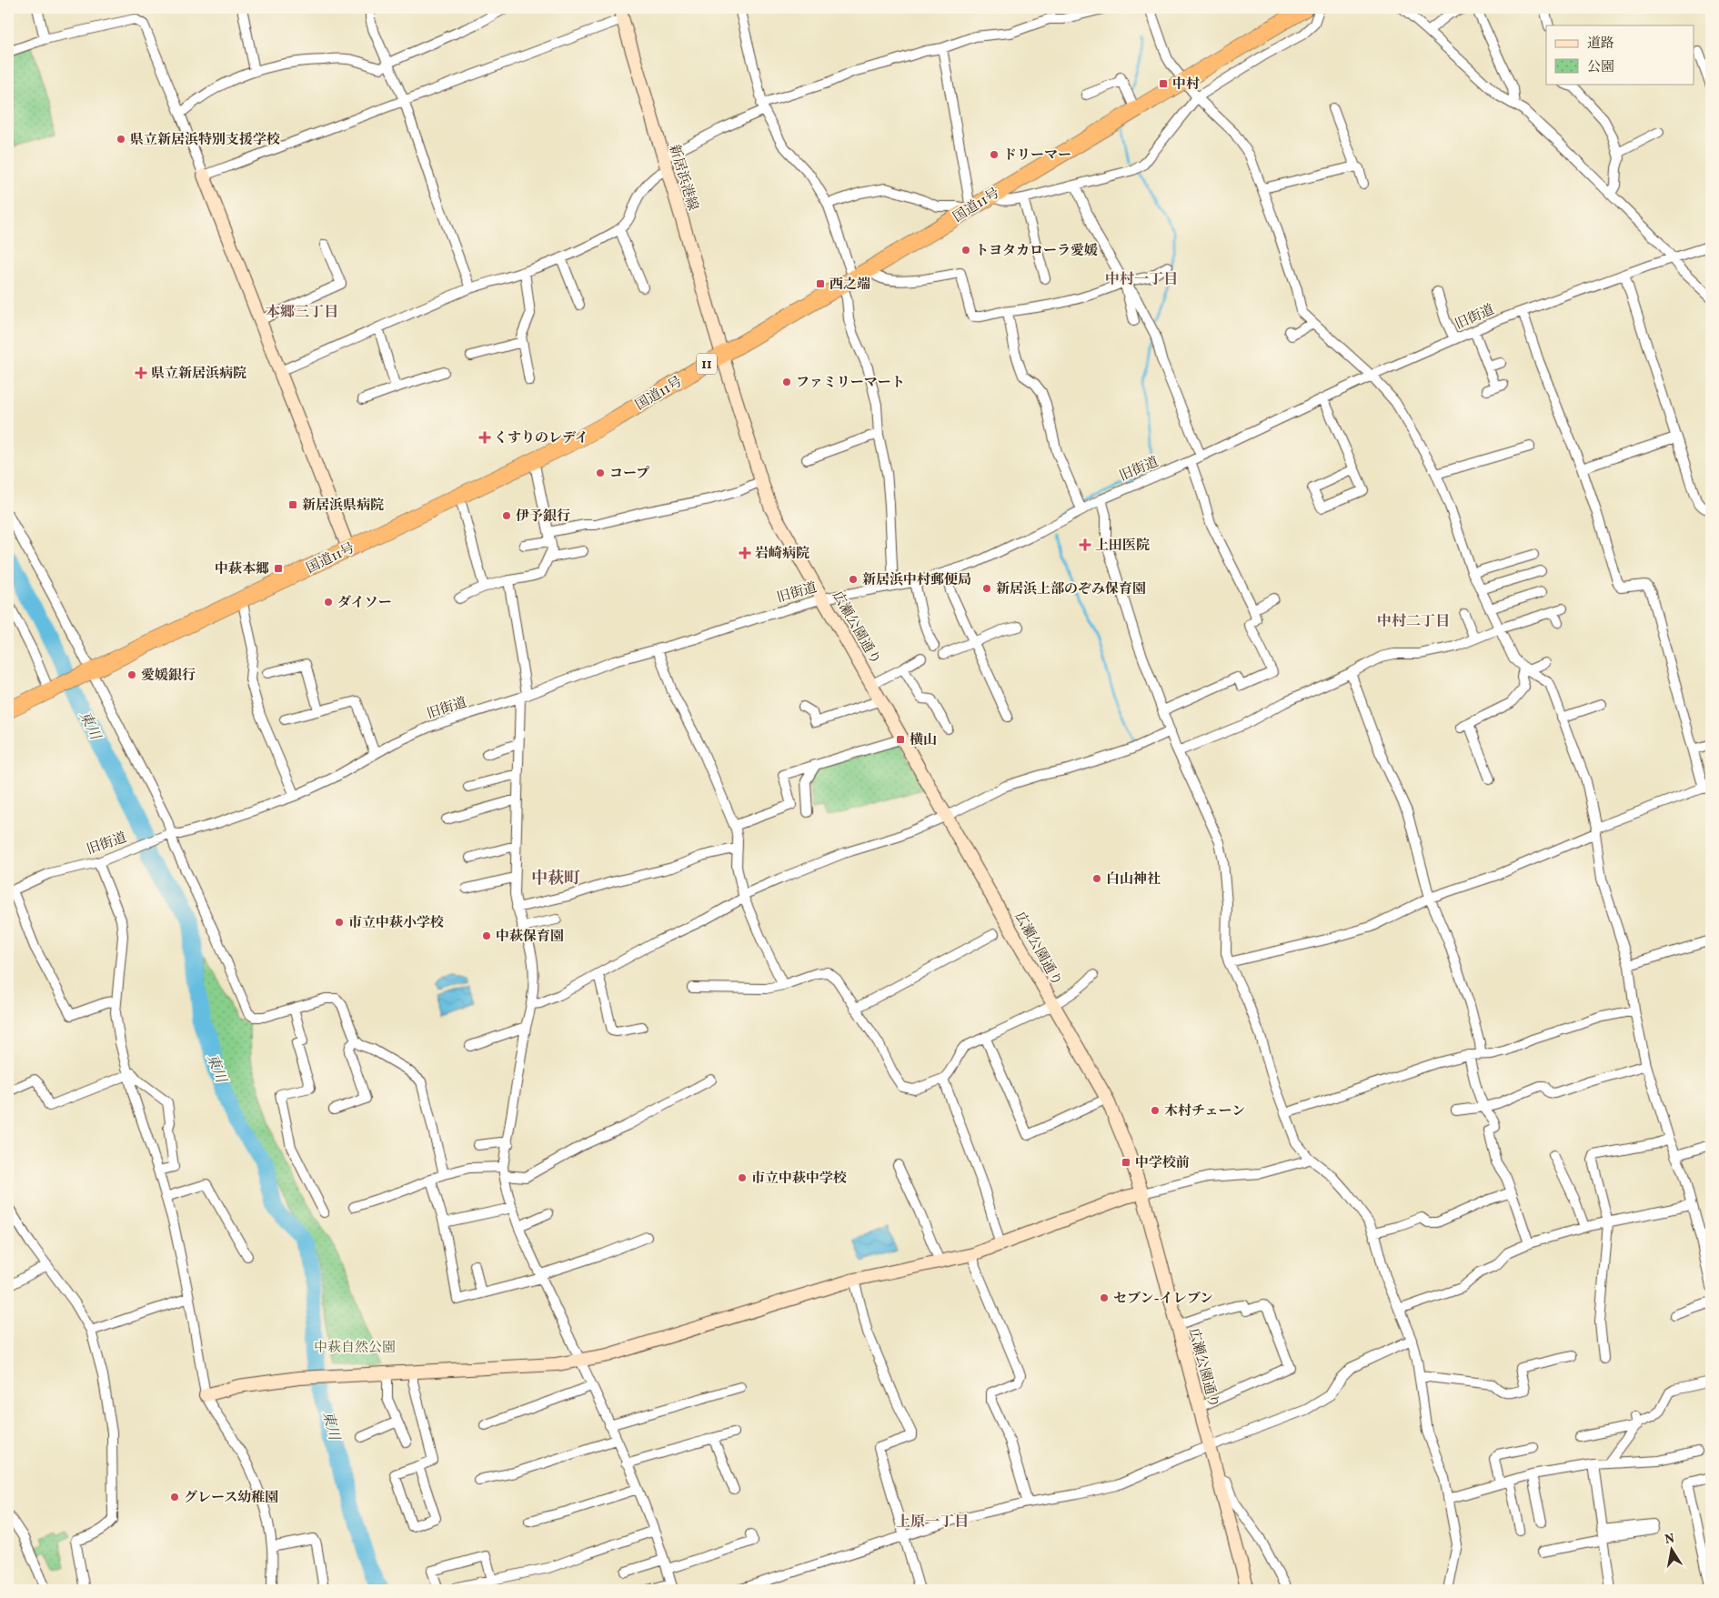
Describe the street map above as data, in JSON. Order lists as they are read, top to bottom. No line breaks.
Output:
{"streets":{"highway":["国道11号","11"],"street":["新居浜港線","旧街道","広瀬公園通り"]},"crossings":[["新居浜港線","国道11号"],["新居浜港線","広瀬公園通り"],["国道11号","広瀬公園通り"],["旧街道","広瀬公園通り"]],"districts":["中村一丁目","本郷三丁目","中村二丁目","中萩町","上原一丁目"],"water":["東川"],"parks":["中萩自然公園"],"places":{"transit":["中村","西之端","新居浜県病院","中萩本郷","横山","中学校前"],"other":["県立新居浜特別支援学校","ドリーマー","トヨタカローラ愛媛","ファミリーマート","コープ","伊予銀行","新居浜中村郵便局","新居浜上部のぞみ保育園","ダイソー","愛媛銀行","白山神社","市立中萩小学校","中萩保育園","木村チェーン","市立中萩中学校","セブン-イレブン","グレース幼稚園"],"health":["県立新居浜病院","くすりのレデイ","上田医院","岩崎病院"]},"legend":["道路","公園"],"north":"top"}
